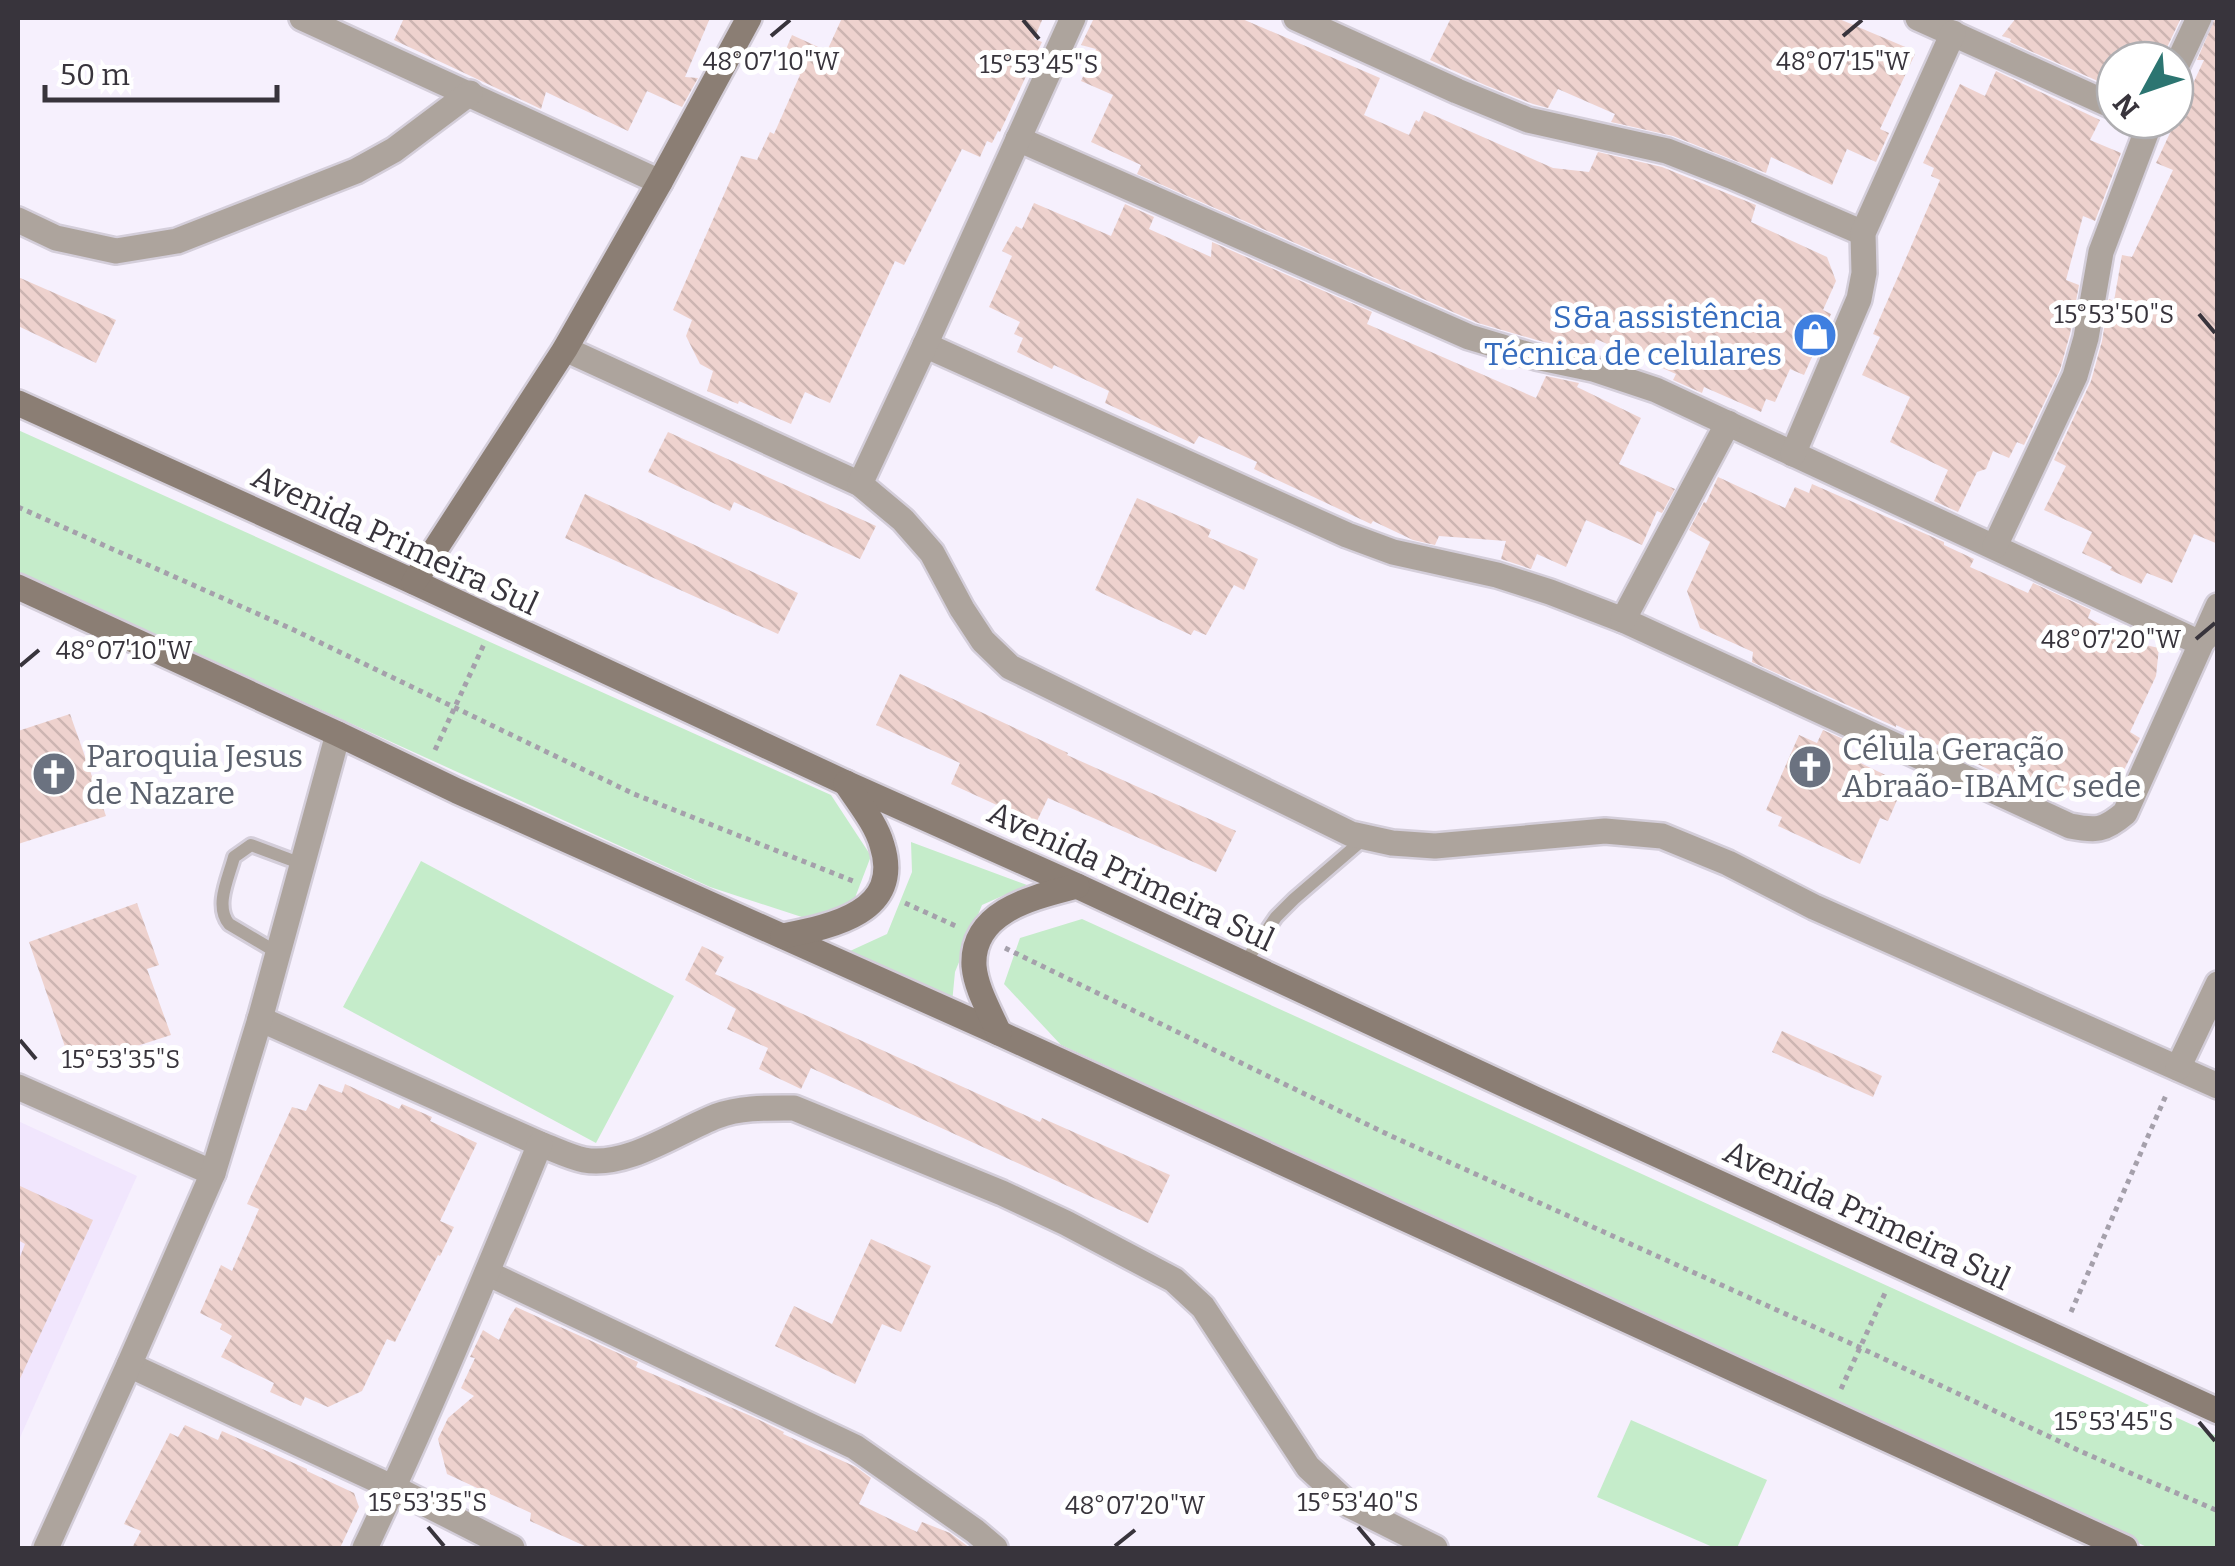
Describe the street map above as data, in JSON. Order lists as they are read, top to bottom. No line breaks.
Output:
{"streets":{"street":["Avenida Primeira Sul"]},"places":{"shop":["S&a assistência Técnica de celulares"],"church":["Célula Geração Abraão-IBAMC sede","Paroquia Jesus de Nazare"]},"scale_bar":"50 m","north":"bottom left","coordinates":["48°07'10\"W","48°07'15\"W","15°53'45\"S","15°53'50\"S","48°07'20\"W","15°53'35\"S","15°53'40\"S"]}
